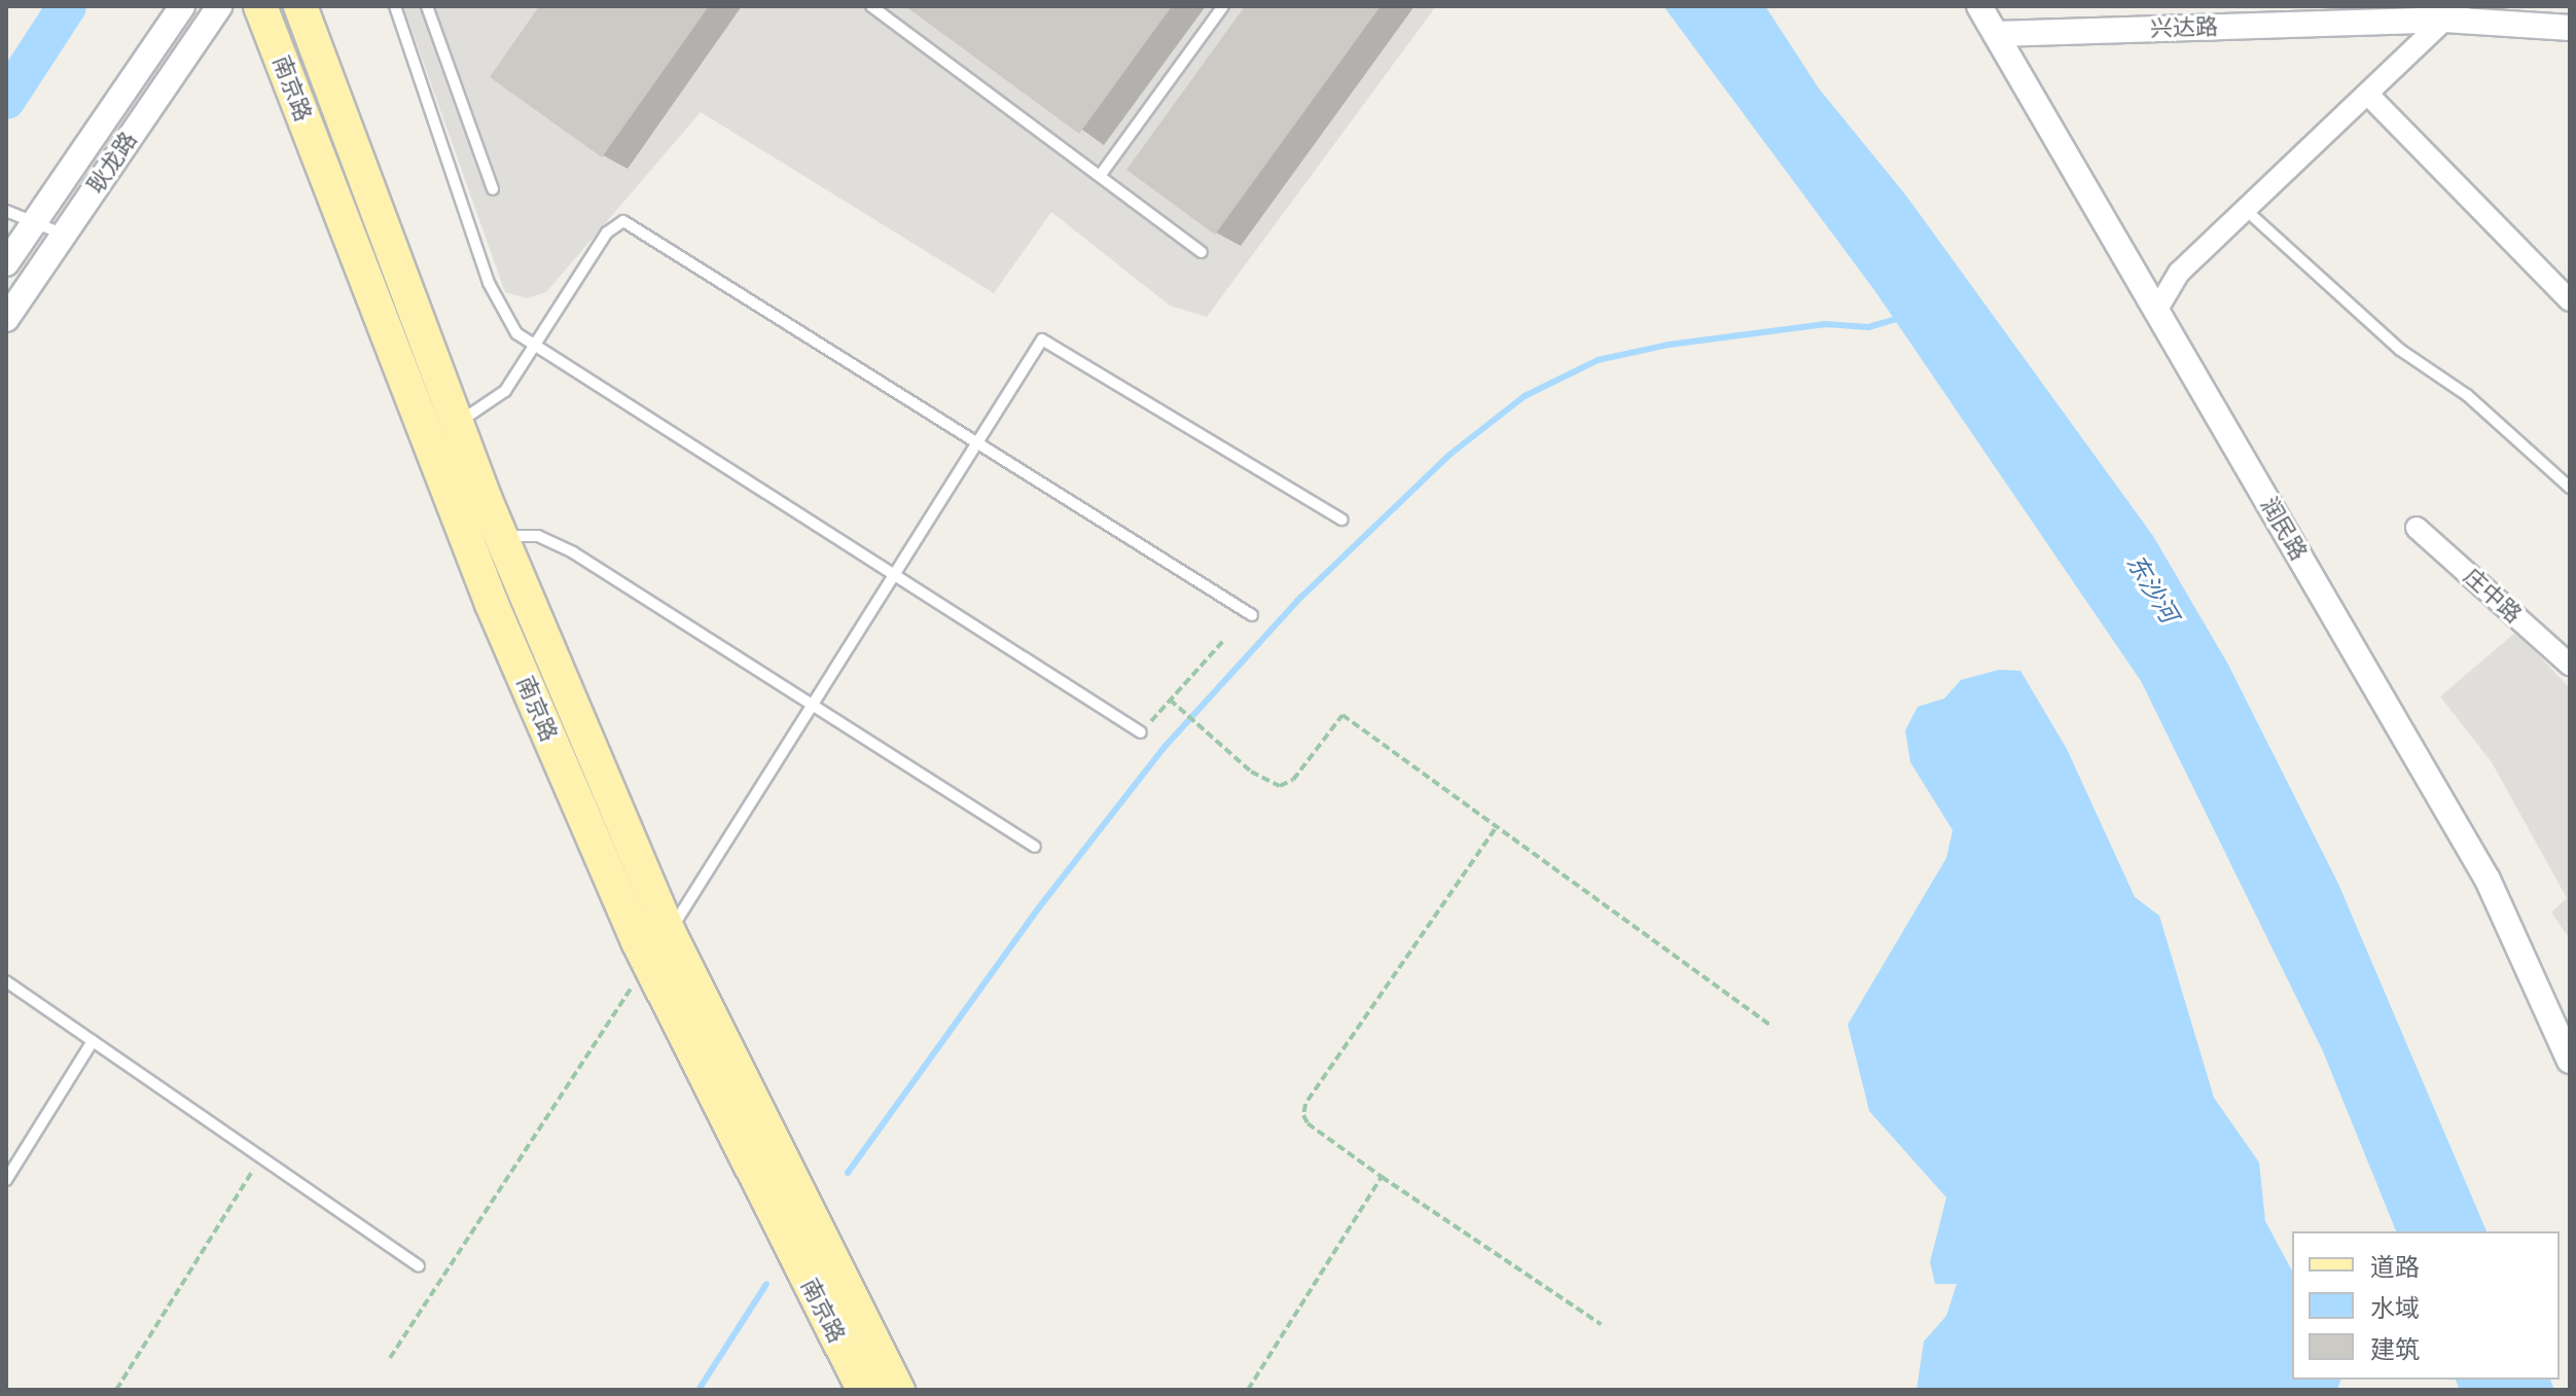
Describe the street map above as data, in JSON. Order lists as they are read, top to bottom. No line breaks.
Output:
{"streets":{"main road":["南京路"],"street":["兴达路","耿龙路","润民路","庄中路"]},"crossings":[["兴达路","润民路"]],"water":["东沙河"],"legend":["道路","水域","建筑"]}
